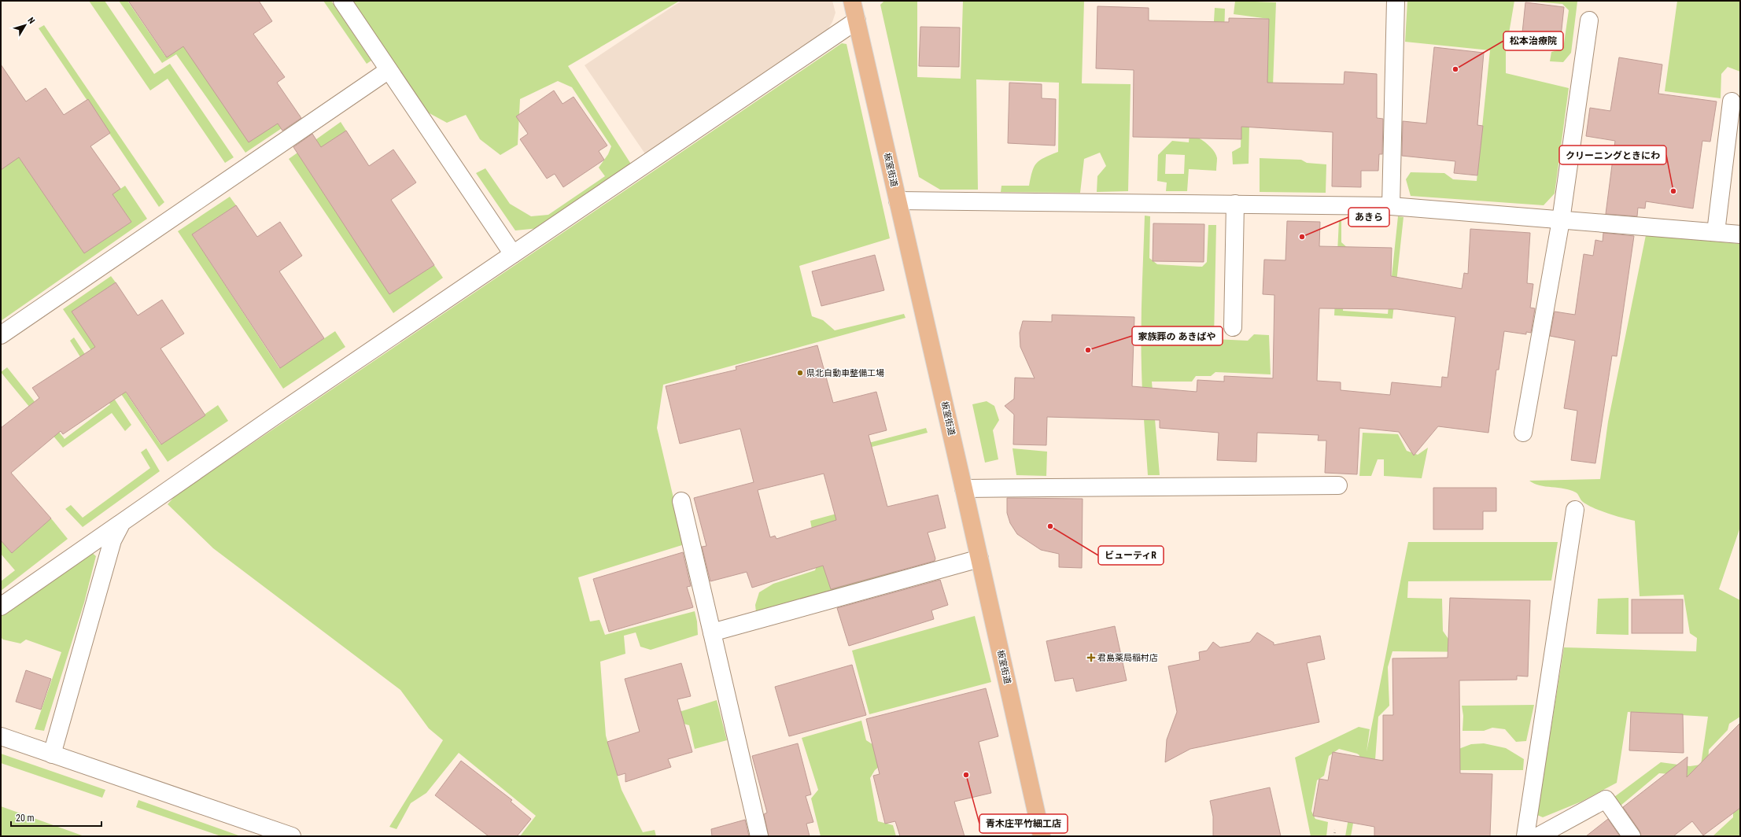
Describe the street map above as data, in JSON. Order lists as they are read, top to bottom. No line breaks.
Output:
{"streets":{"main road":["板室街道"]},"places":{"other":["松本治療院","クリーニングときにわ","あきら","家族葬の あきばや","県北自動車整備工場","ビューティR","青木庄平竹細工店"],"health":["君島薬局稲村店"]},"scale_bar":"20 m","north":"top right"}
